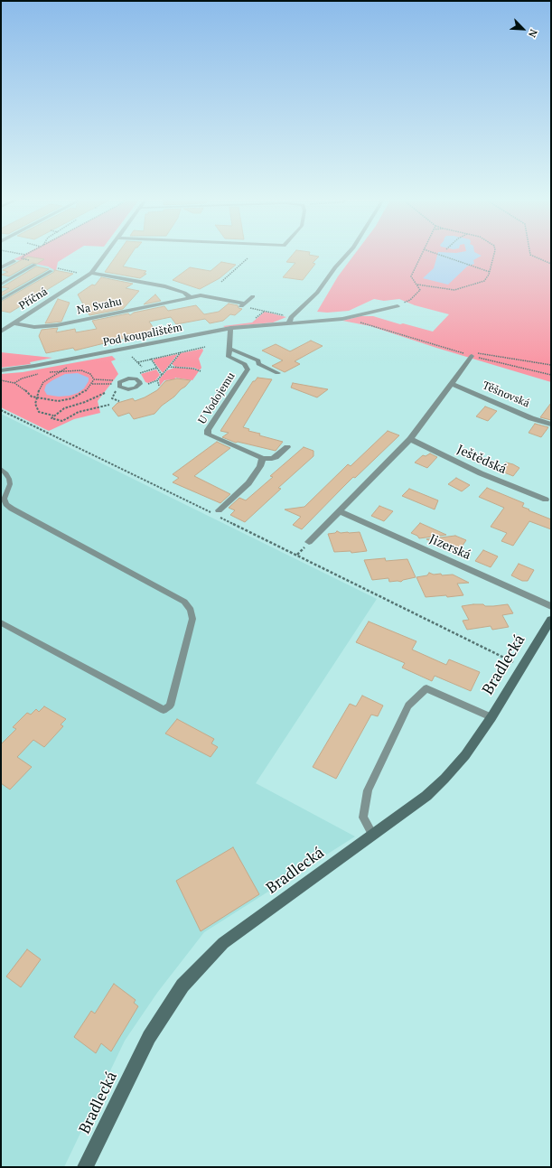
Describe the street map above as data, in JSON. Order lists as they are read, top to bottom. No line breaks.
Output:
{"streets":{"street":["Příčná","Na Svahu","Pod koupalištěm","Těšnovská","U Vodojemu","Ještědská","Jizerská","Bradlecká"]},"crossings":[["Příčná","Na Svahu"]],"north":"bottom right"}
